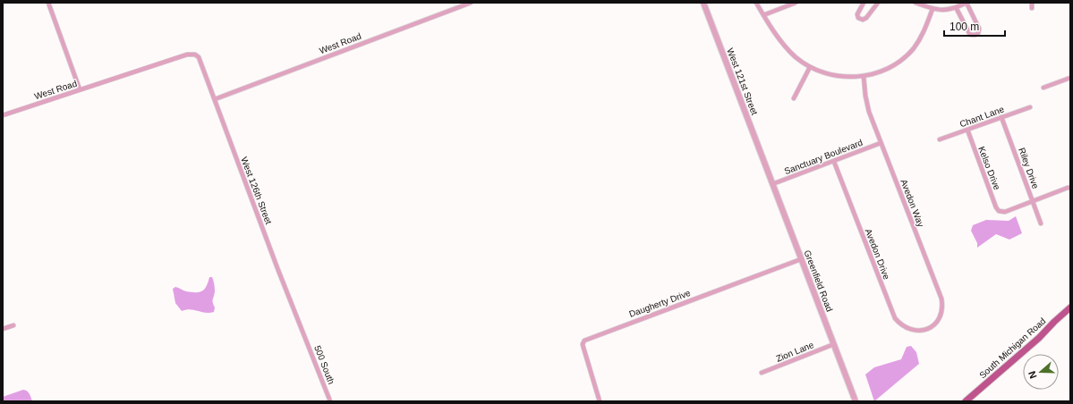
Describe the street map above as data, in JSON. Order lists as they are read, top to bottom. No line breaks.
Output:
{"streets":{"main road":["South Michigan Road"],"street":["West Road","West 121st Street","Chant Lane","Sanctuary Boulevard","Kelso Drive","Riley Drive","West 126th Street","Avedon Way","Avedon Drive","Greenfield Road","Daugherty Drive","Zion Lane","500 South"]},"crossings":[["West Road","West 126th Street"],["West 121st Street","Greenfield Road"],["Chant Lane","Kelso Drive"],["Chant Lane","Riley Drive"],["Sanctuary Boulevard","Avedon Way"],["Sanctuary Boulevard","Avedon Drive"],["Sanctuary Boulevard","Greenfield Road"],["Kelso Drive","Riley Drive"],["West 126th Street","500 South"],["Avedon Way","Avedon Drive"],["Greenfield Road","Daugherty Drive"],["Greenfield Road","Zion Lane"]],"scale_bar":"100 m","north":"left"}
